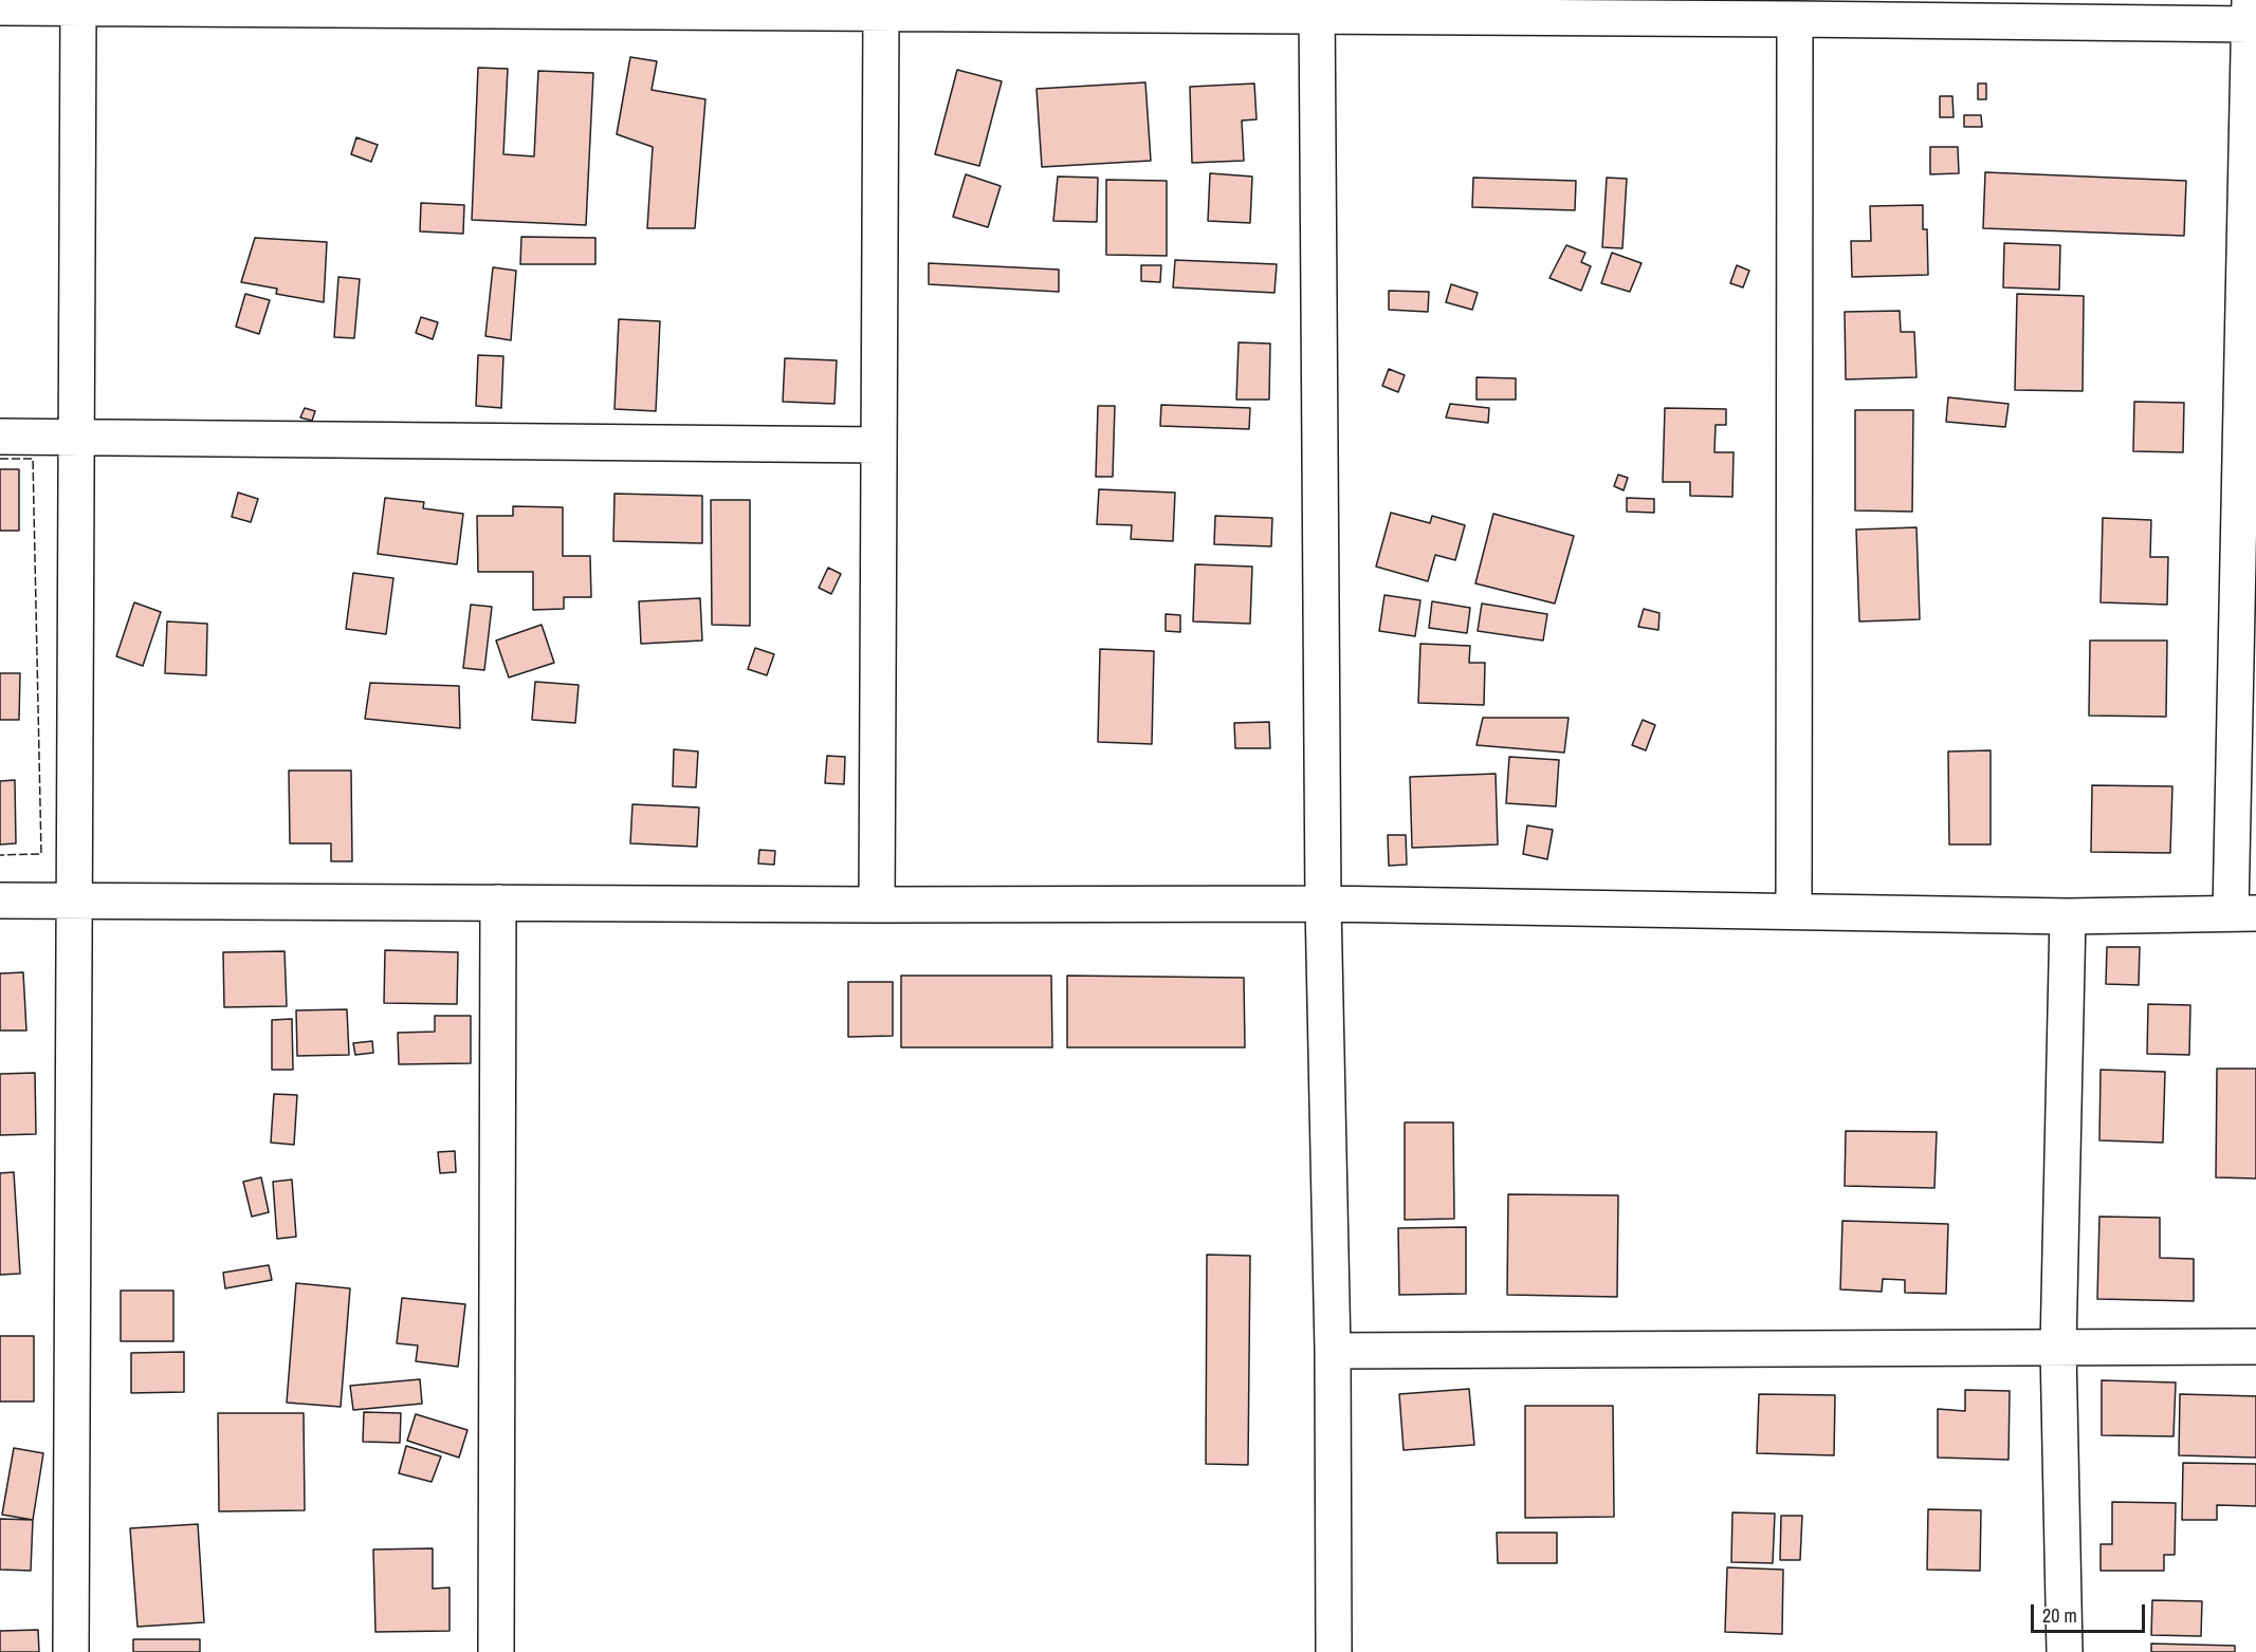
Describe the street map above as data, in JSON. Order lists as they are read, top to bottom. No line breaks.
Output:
{"scale_bar":"20 m"}
